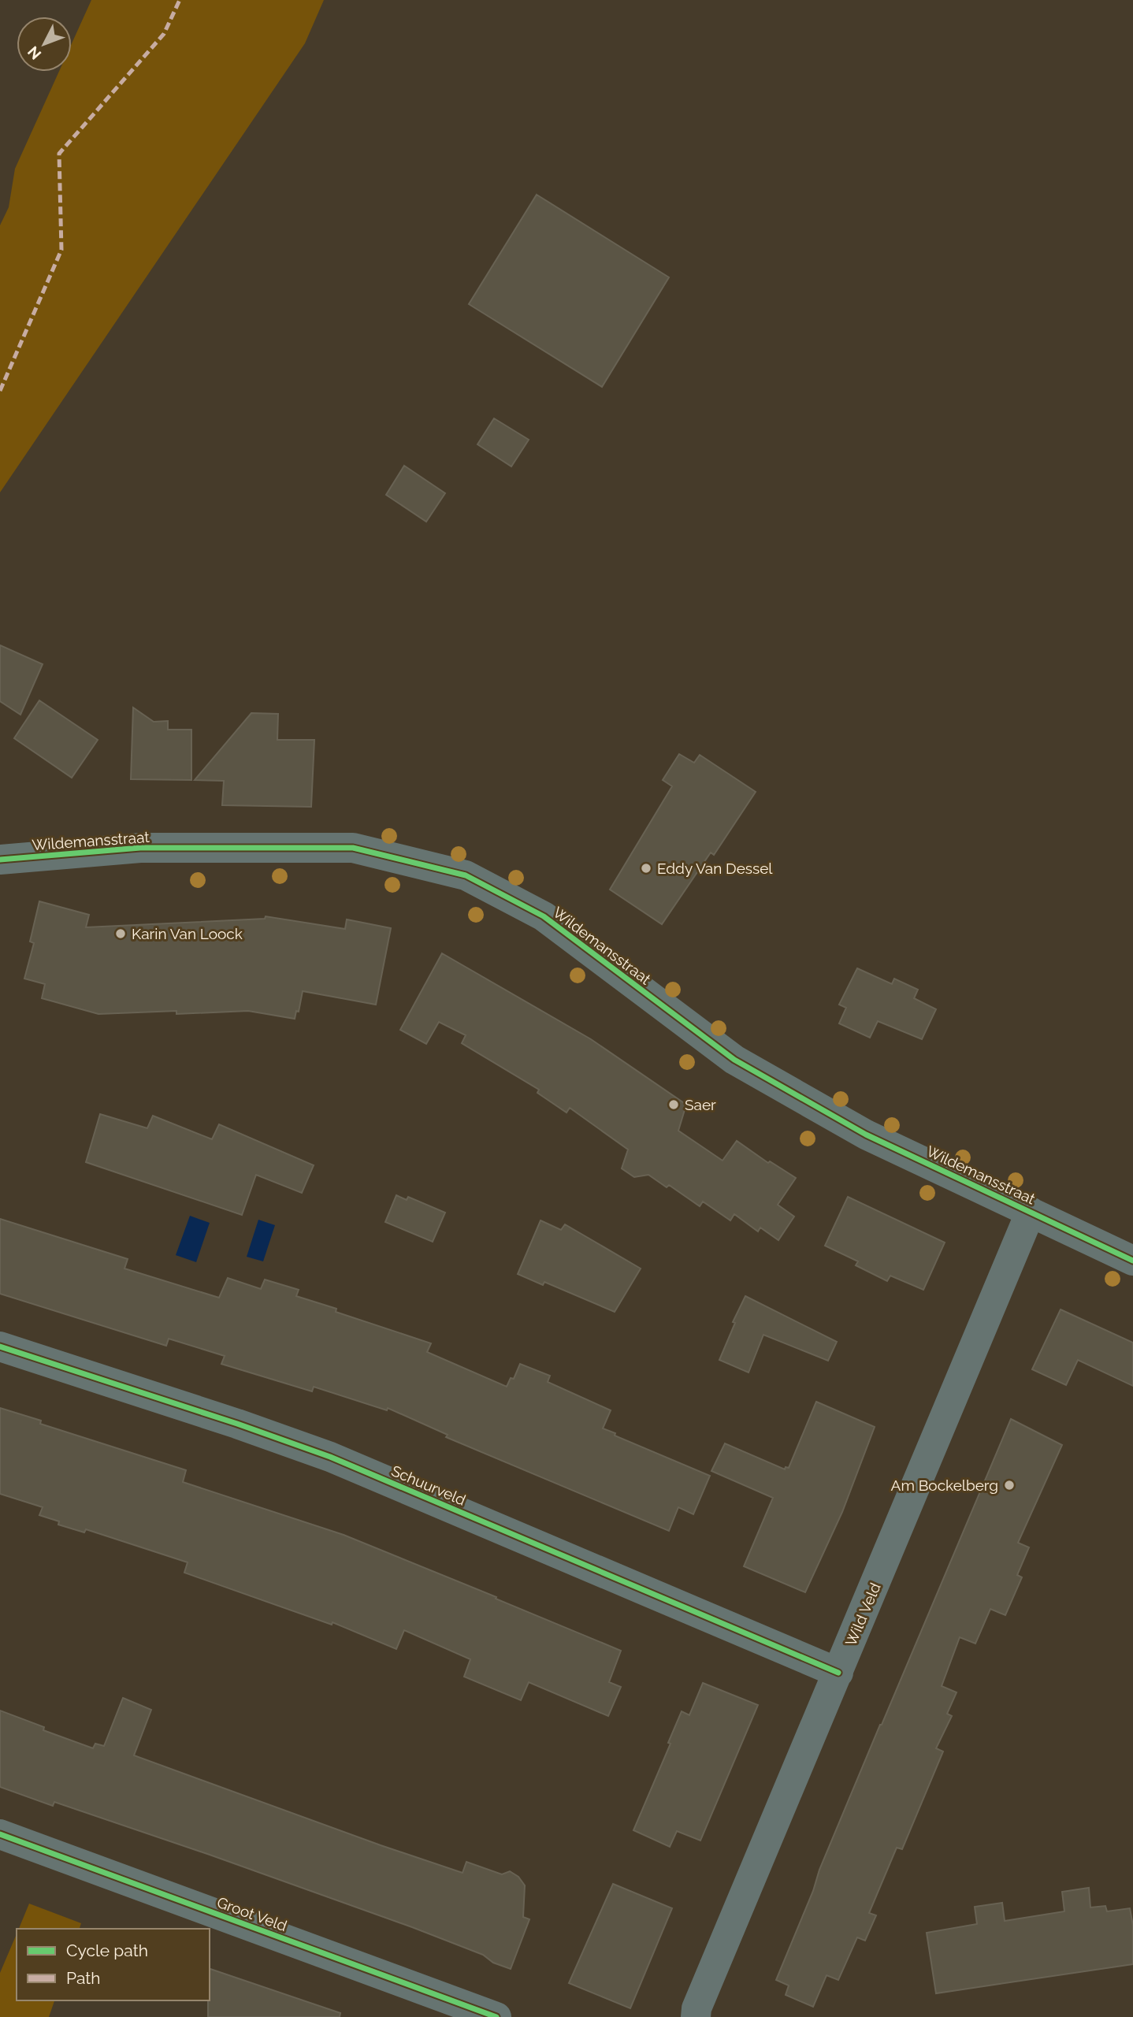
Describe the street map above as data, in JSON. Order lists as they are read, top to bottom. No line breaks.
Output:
{"streets":{"street":["Wildemansstraat","Schuurveld","Wild Veld","Groot Veld"]},"crossings":[["Wildemansstraat","Wild Veld"],["Schuurveld","Wild Veld"]],"places":["Eddy Van Dessel","Karin Van Loock","Saer","Am Bockelberg"],"legend":["Cycle path","Path"],"north":"bottom left"}
